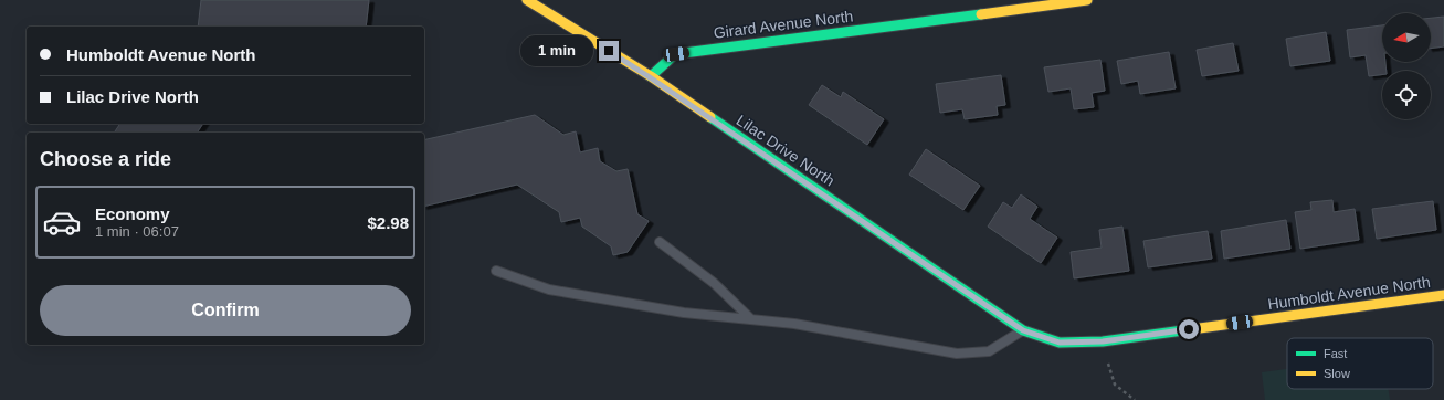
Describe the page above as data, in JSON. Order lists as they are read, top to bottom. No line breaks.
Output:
{"streets":{"street":["Girard Avenue North","Lilac Drive North","Humboldt Avenue North"]},"crossings":[["Girard Avenue North","Lilac Drive North"],["Lilac Drive North","Humboldt Avenue North"]],"legend":["Fast","Slow"],"north":"left","page":{"banner":["Humboldt Avenue North","Lilac Drive North"],"bubble":"1 min","heading":"Choose a ride","list":[{"name":"Economy","note":"1 min · 06:07","value":"$2.98"}],"buttons":"Confirm"}}
